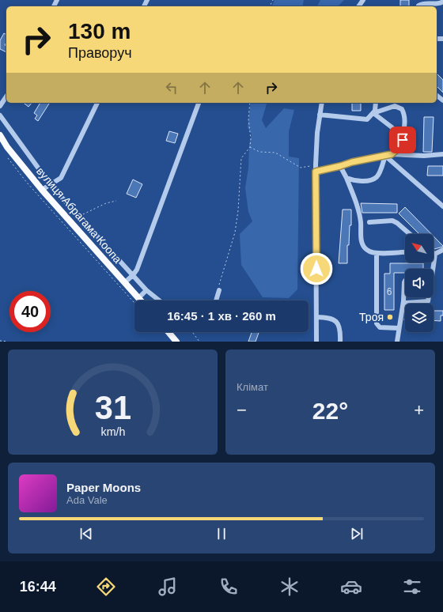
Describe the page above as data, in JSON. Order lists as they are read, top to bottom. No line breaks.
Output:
{"streets":{"main road":["вулиця Абрагама Коопа"]},"places":["Троя"],"house_numbers":["6"],"north":"top left","page":{"turn":["130 m","Праворуч"],"limit":"40","trip":"16:45 · 1 хв · 260 m","tile":"Клімат","heat":["−","22°","+"],"song":["Paper Moons","Ada Vale"],"tabs":"16:44","gauge":["31","km/h"]}}
